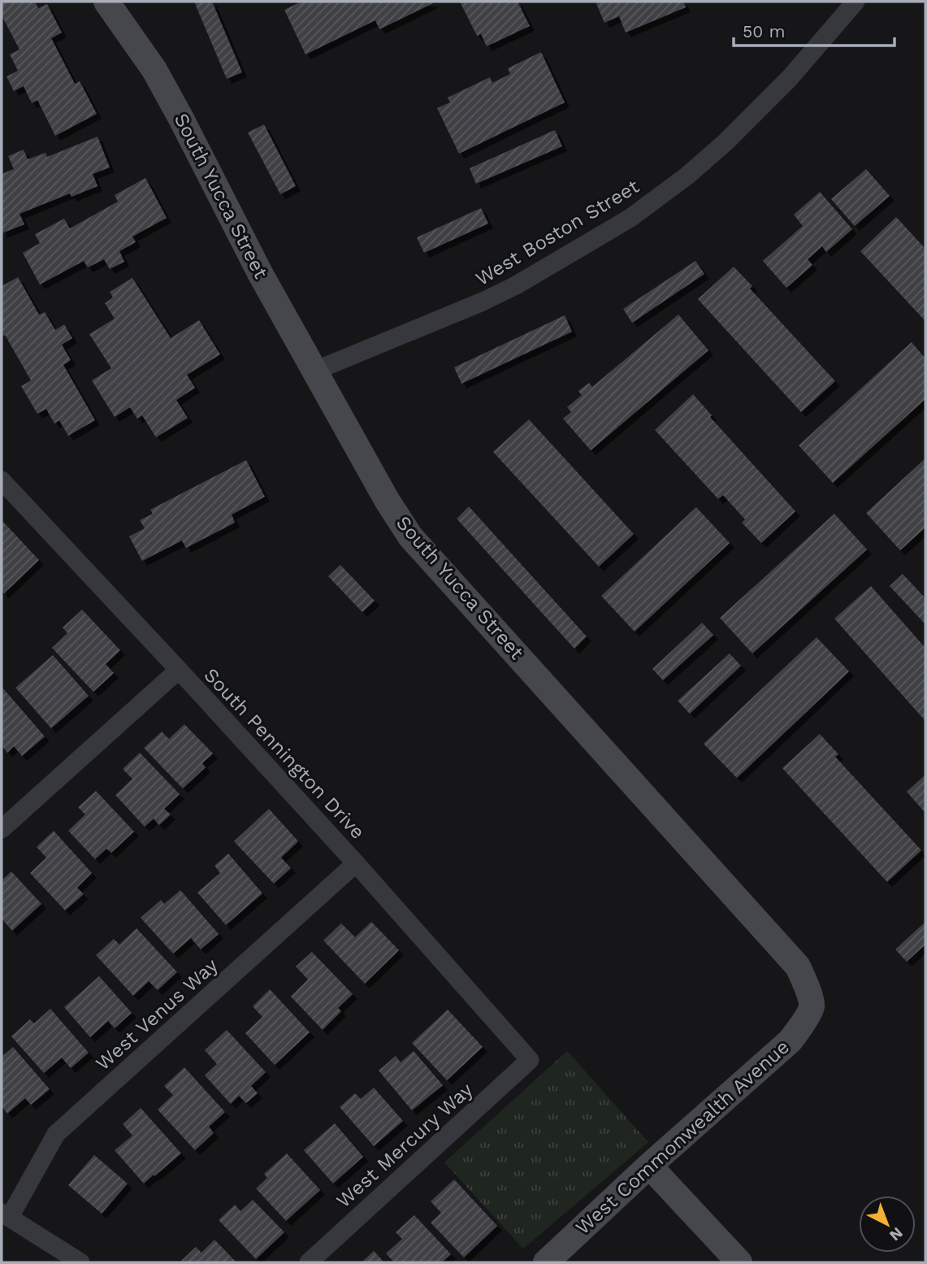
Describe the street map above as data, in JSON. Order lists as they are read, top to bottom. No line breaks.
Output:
{"streets":{"street":["South Yucca Street","West Boston Street","South Pennington Drive","West Venus Way","West Commonwealth Avenue","West Mercury Way"]},"crossings":[["South Yucca Street","West Boston Street"],["South Yucca Street","West Commonwealth Avenue"],["South Pennington Drive","West Venus Way"],["South Pennington Drive","West Mercury Way"]],"scale_bar":"50 m","north":"bottom right"}
